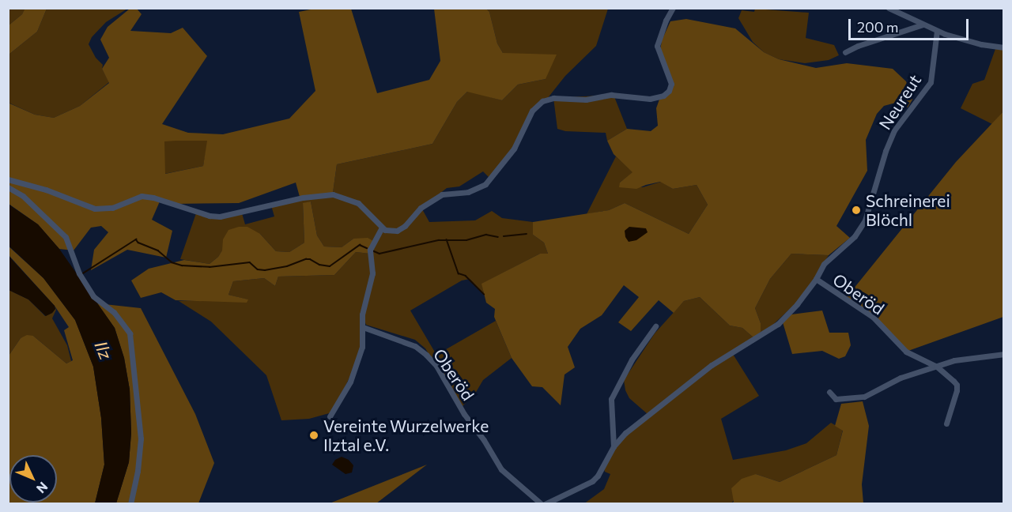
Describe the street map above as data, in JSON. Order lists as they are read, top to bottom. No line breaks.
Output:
{"streets":{"street":["Neureut","Oberöd"]},"crossings":[["Neureut","Oberöd"]],"water":["Ilz"],"places":["Schreinerei Blöchl","Vereinte Wurzelwerke Ilztal e.V."],"scale_bar":"200 m","north":"bottom right"}
